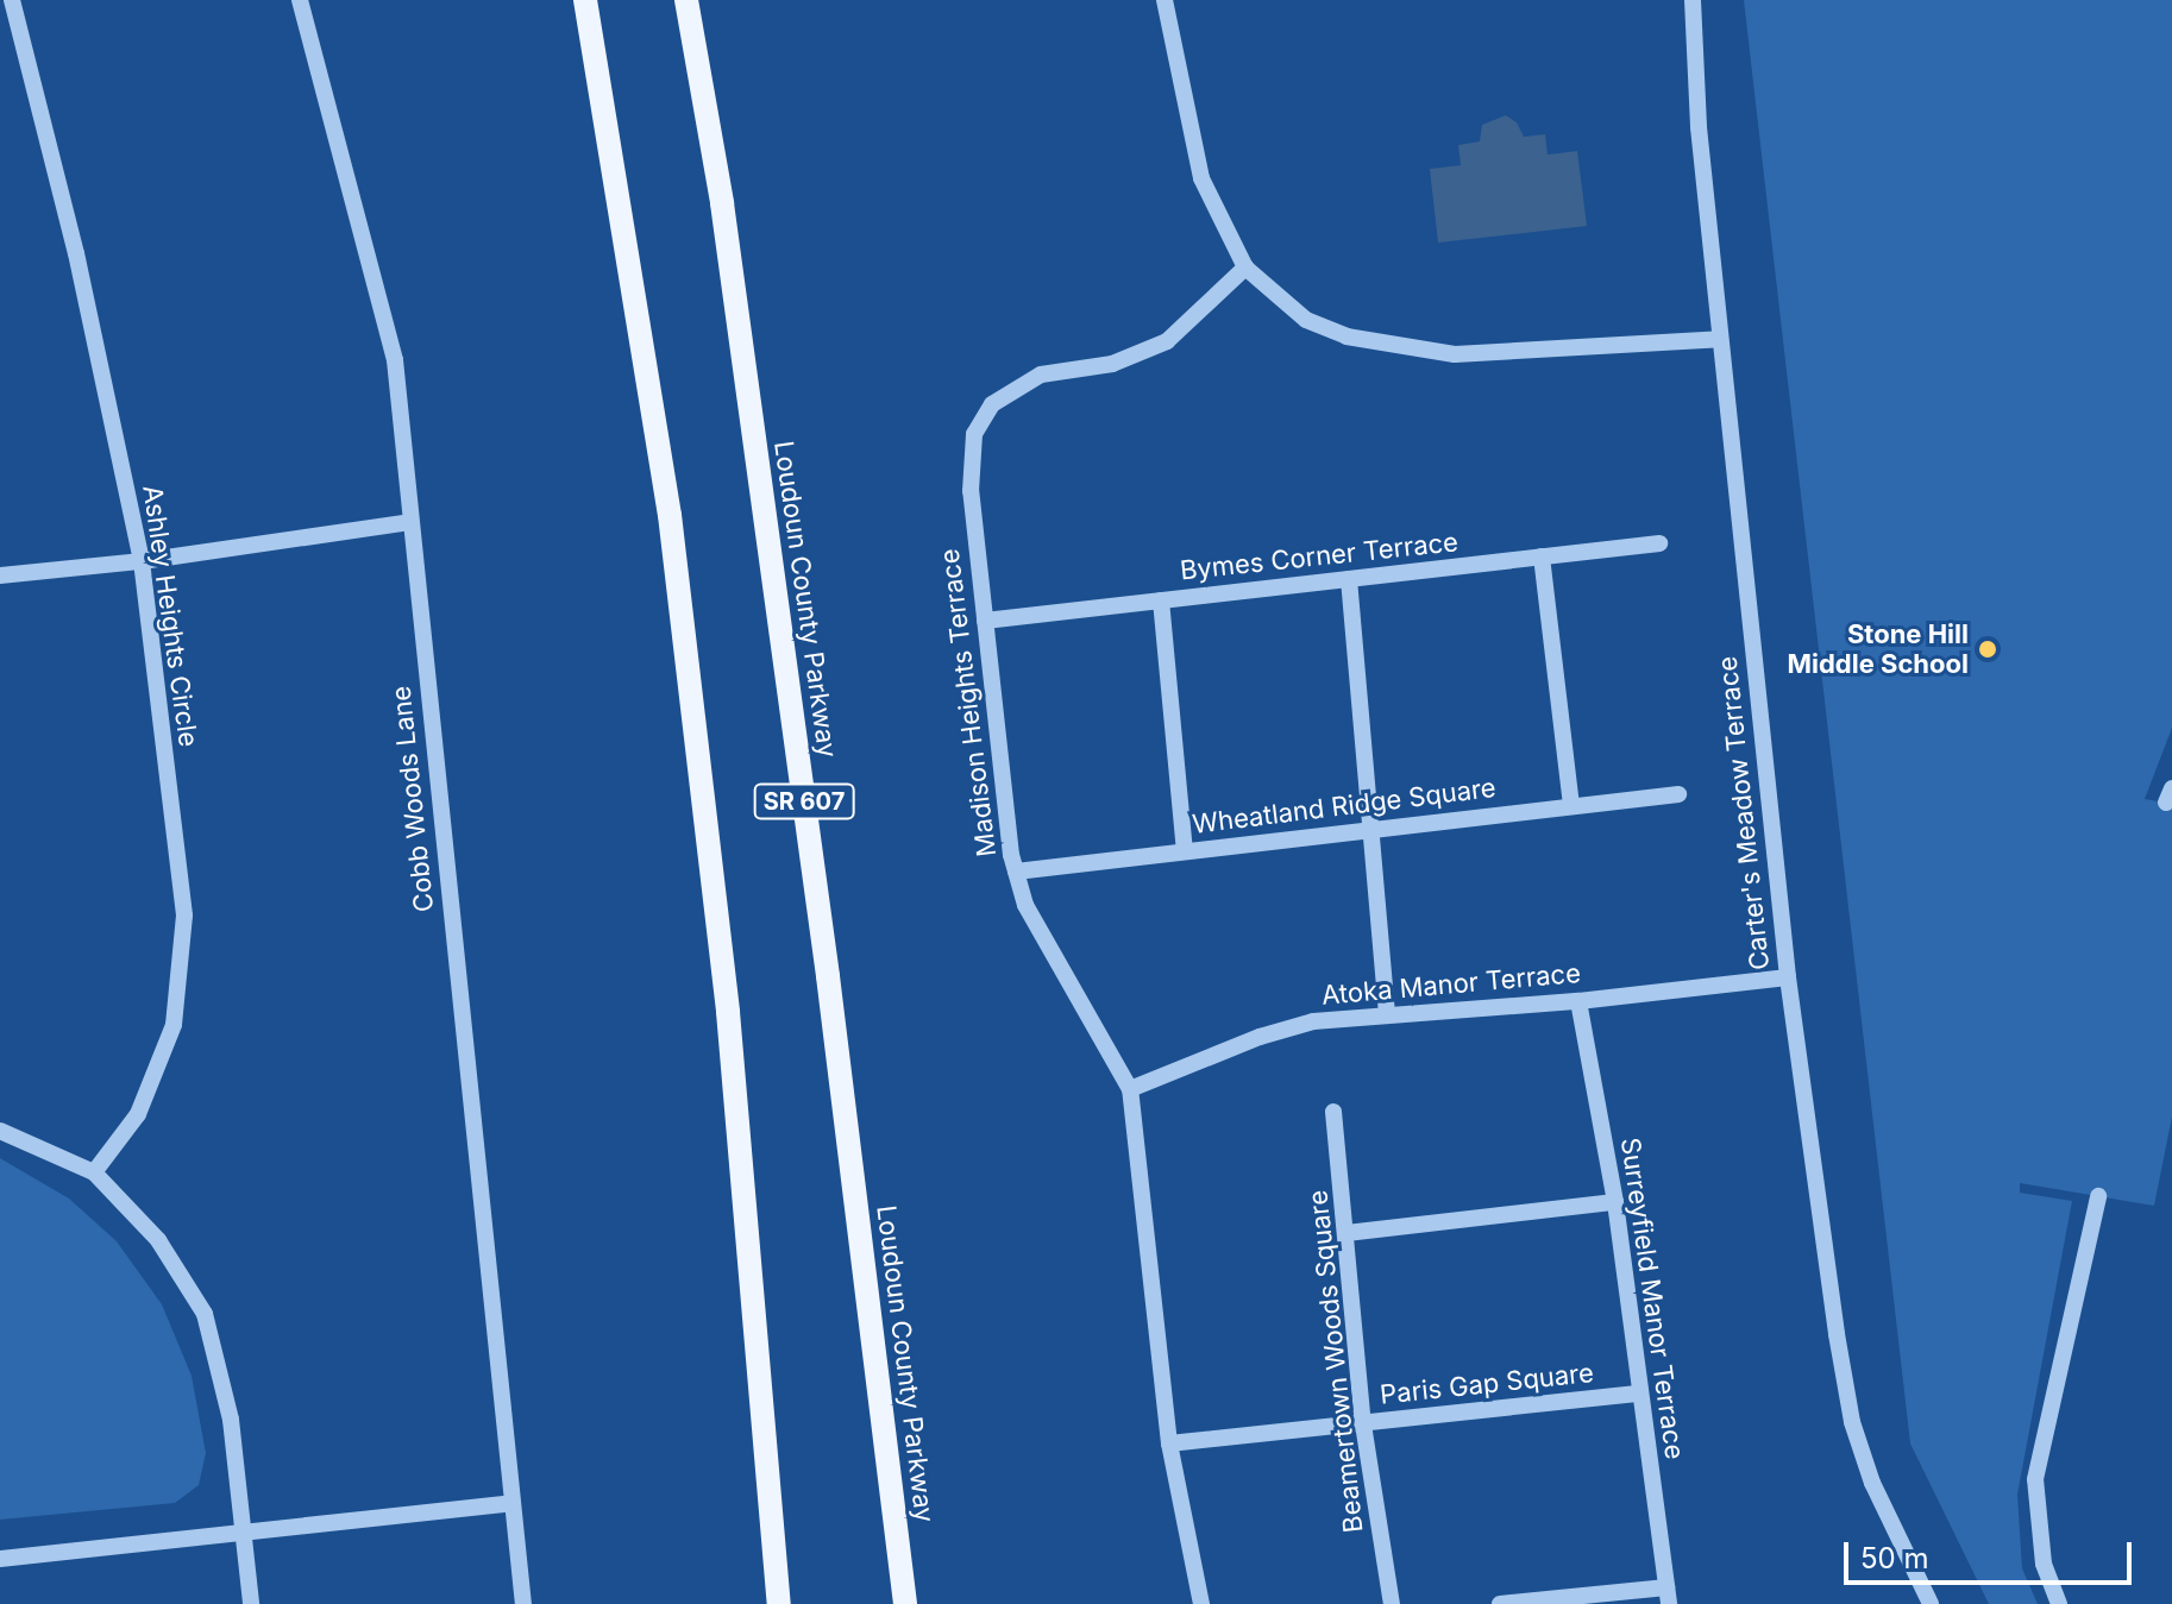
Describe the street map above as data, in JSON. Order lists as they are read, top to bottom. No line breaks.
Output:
{"streets":{"main road":["Loudoun County Parkway","SR 607"],"street":["Bymes Corner Terrace","Ashley Heights Circle","Madison Heights Terrace","Cobb Woods Lane","Wheatland Ridge Square","Carter's Meadow Terrace","Atoka Manor Terrace","Surreyfield Manor Terrace","Beamertown Woods Square","Paris Gap Square"]},"crossings":[["Bymes Corner Terrace","Madison Heights Terrace"],["Madison Heights Terrace","Wheatland Ridge Square"],["Madison Heights Terrace","Atoka Manor Terrace"],["Madison Heights Terrace","Paris Gap Square"],["Carter's Meadow Terrace","Atoka Manor Terrace"],["Atoka Manor Terrace","Surreyfield Manor Terrace"],["Surreyfield Manor Terrace","Paris Gap Square"],["Beamertown Woods Square","Paris Gap Square"]],"places":["Stone Hill Middle School"],"scale_bar":"50 m"}
